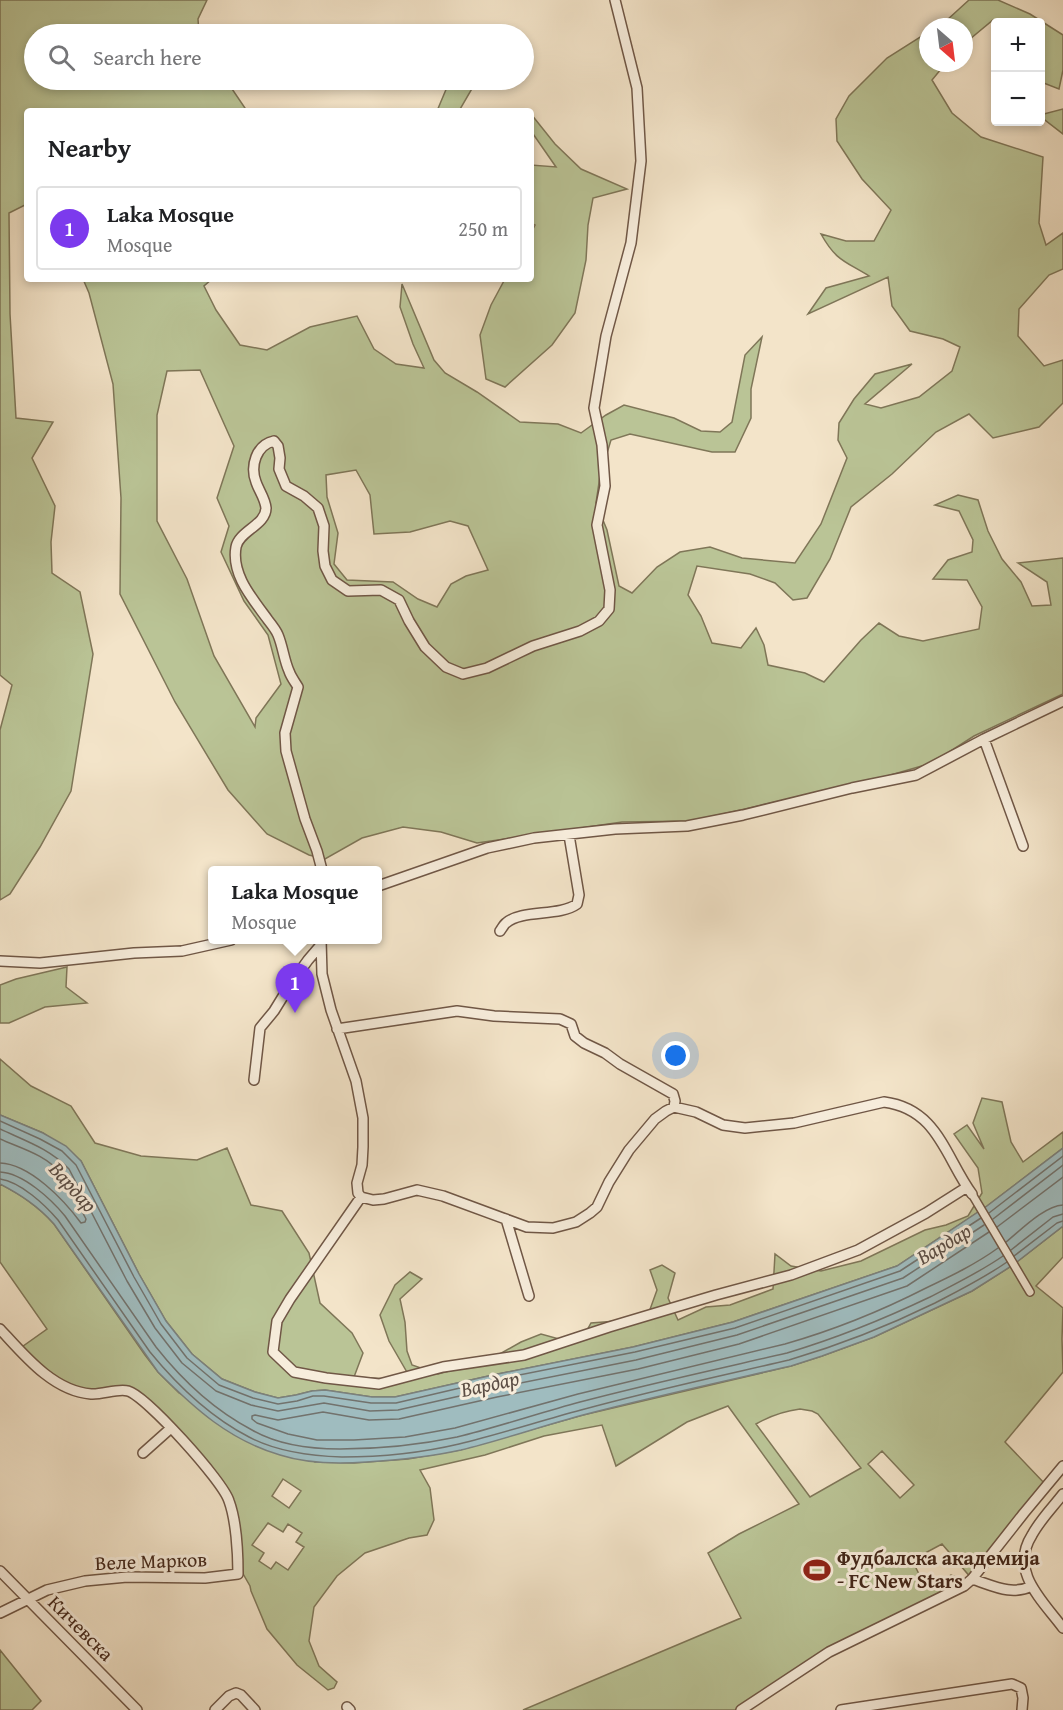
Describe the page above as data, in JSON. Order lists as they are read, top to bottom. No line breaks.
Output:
{"streets":{"street":["Веле Марков","Кичевска"]},"crossings":[["Веле Марков","Кичевска"]],"water":["Вардар"],"places":{"sports":["Фудбалска академија - FC New Stars"]},"north":"bottom right","page":{"map_buttons":["+","−"],"search":"Search here","heading":"Nearby","list":[{"mark":"1","name":"Laka Mosque","note":"Mosque","value":"250 m"}],"popup":["Laka Mosque","Mosque"],"pins":"1"}}
